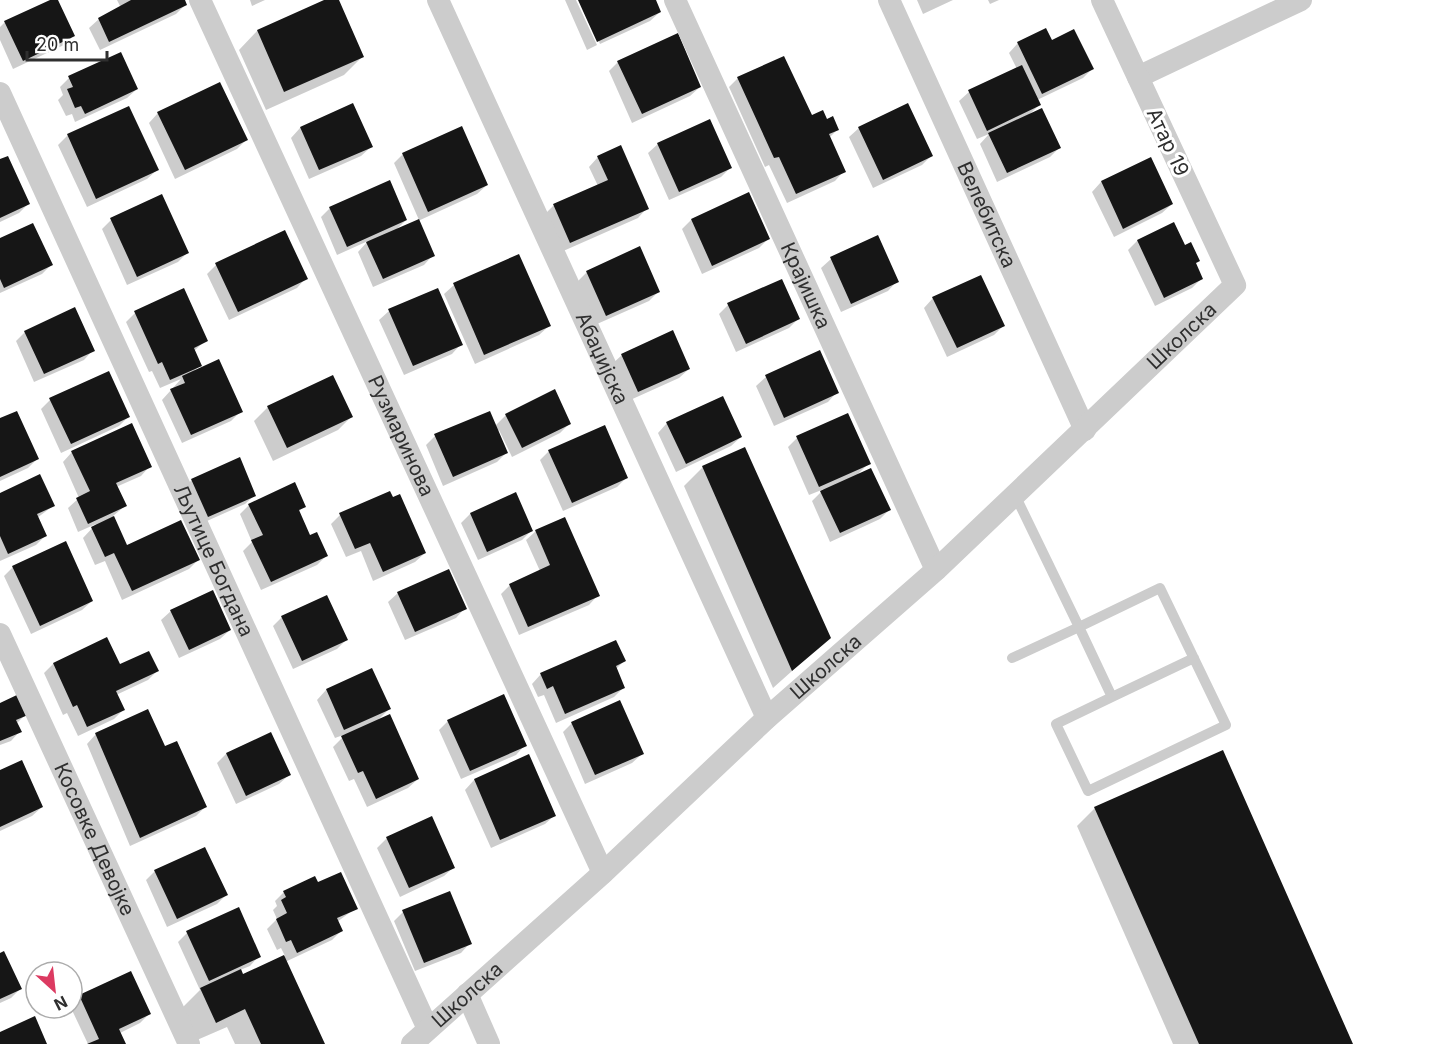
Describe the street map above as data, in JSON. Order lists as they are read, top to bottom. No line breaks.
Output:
{"streets":{"street":["Атар 19","Велебитска","Крајишка","Школска","Абаџијска","Рузмаринова","Љутице Богдана","Косовке Девојке"]},"crossings":[["Атар 19","Школска"],["Велебитска","Школска"],["Крајишка","Школска"],["Школска","Абаџијска"],["Школска","Рузмаринова"],["Школска","Љутице Богдана"]],"scale_bar":"20 m","north":"bottom right"}
